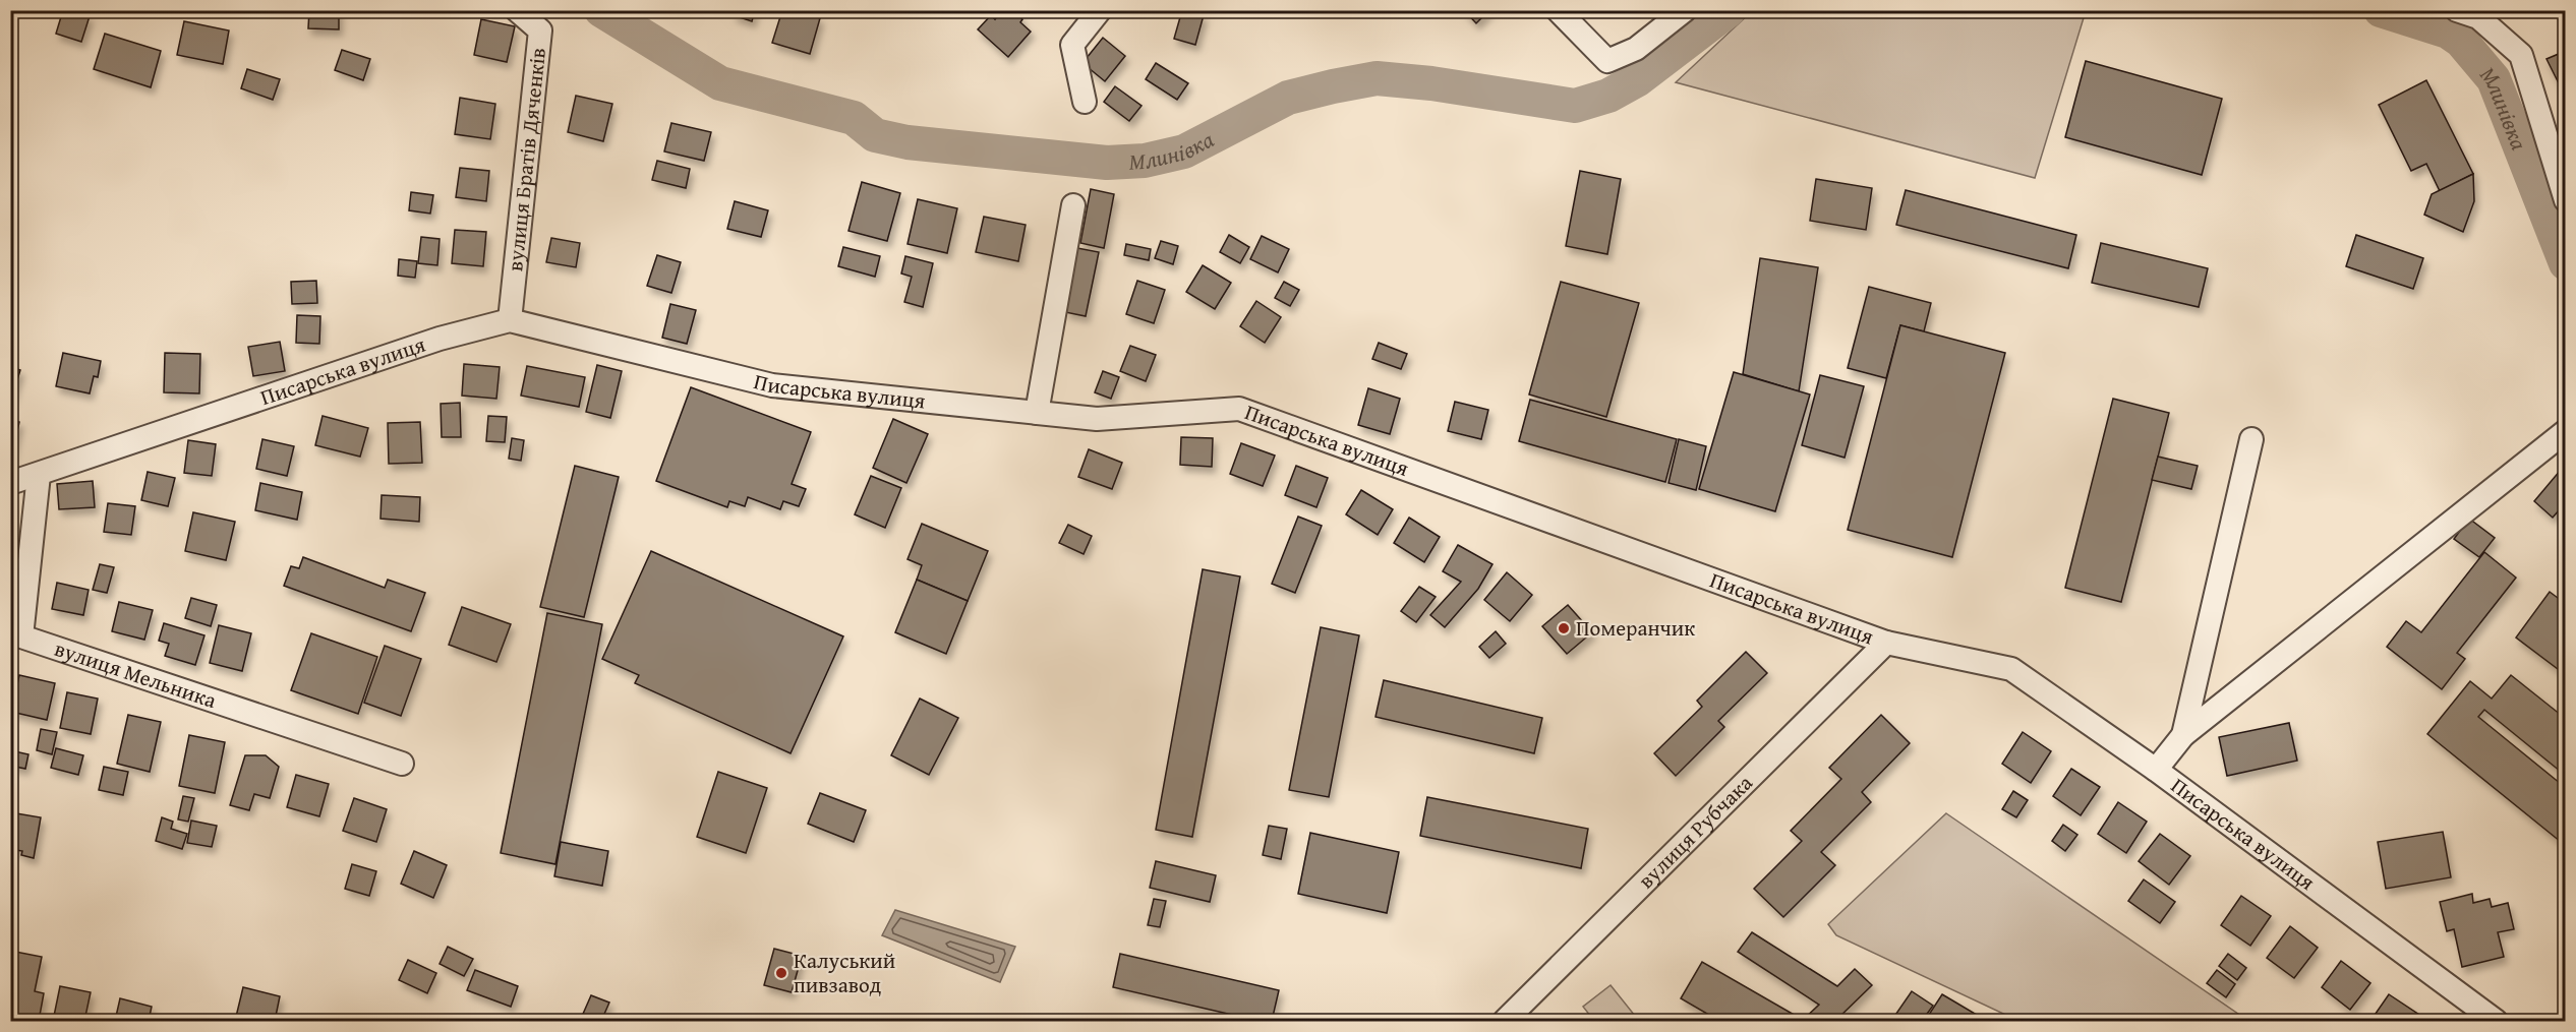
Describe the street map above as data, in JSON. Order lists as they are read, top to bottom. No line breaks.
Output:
{"streets":{"street":["вулиця Братів Дяченків","Писарська вулиця","вулиця Мельника","вулиця Рубчака"]},"crossings":[["вулиця Братів Дяченків","Писарська вулиця"],["Писарська вулиця","вулиця Мельника"],["Писарська вулиця","вулиця Рубчака"]],"water":["Млинівка"],"places":["Померанчик","Калуський пивзавод"]}
